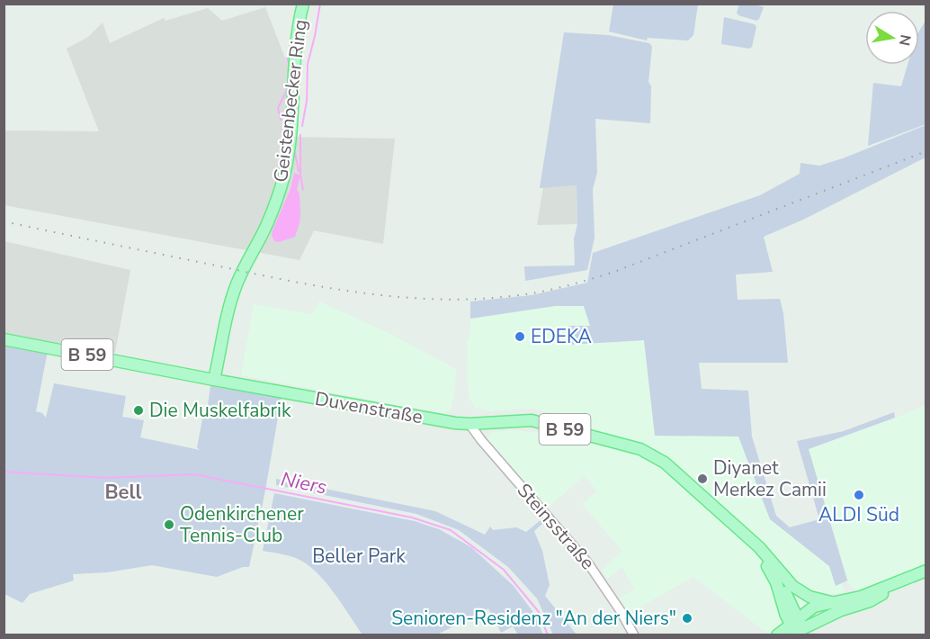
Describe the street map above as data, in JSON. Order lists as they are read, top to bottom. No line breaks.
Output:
{"streets":{"main road":["Geistenbecker Ring","B 59","Duvenstraße"],"street":["Steinsstraße"]},"crossings":[["Geistenbecker Ring","Duvenstraße"],["B 59","Duvenstraße"],["Duvenstraße","Steinsstraße"]],"districts":["Bell"],"water":["Niers"],"parks":["Beller Park"],"places":["EDEKA","Die Muskelfabrik","Diyanet Merkez Camii","ALDI Süd","Odenkirchener Tennis-Club","Senioren-Residenz \"An der Niers\""],"north":"right"}
